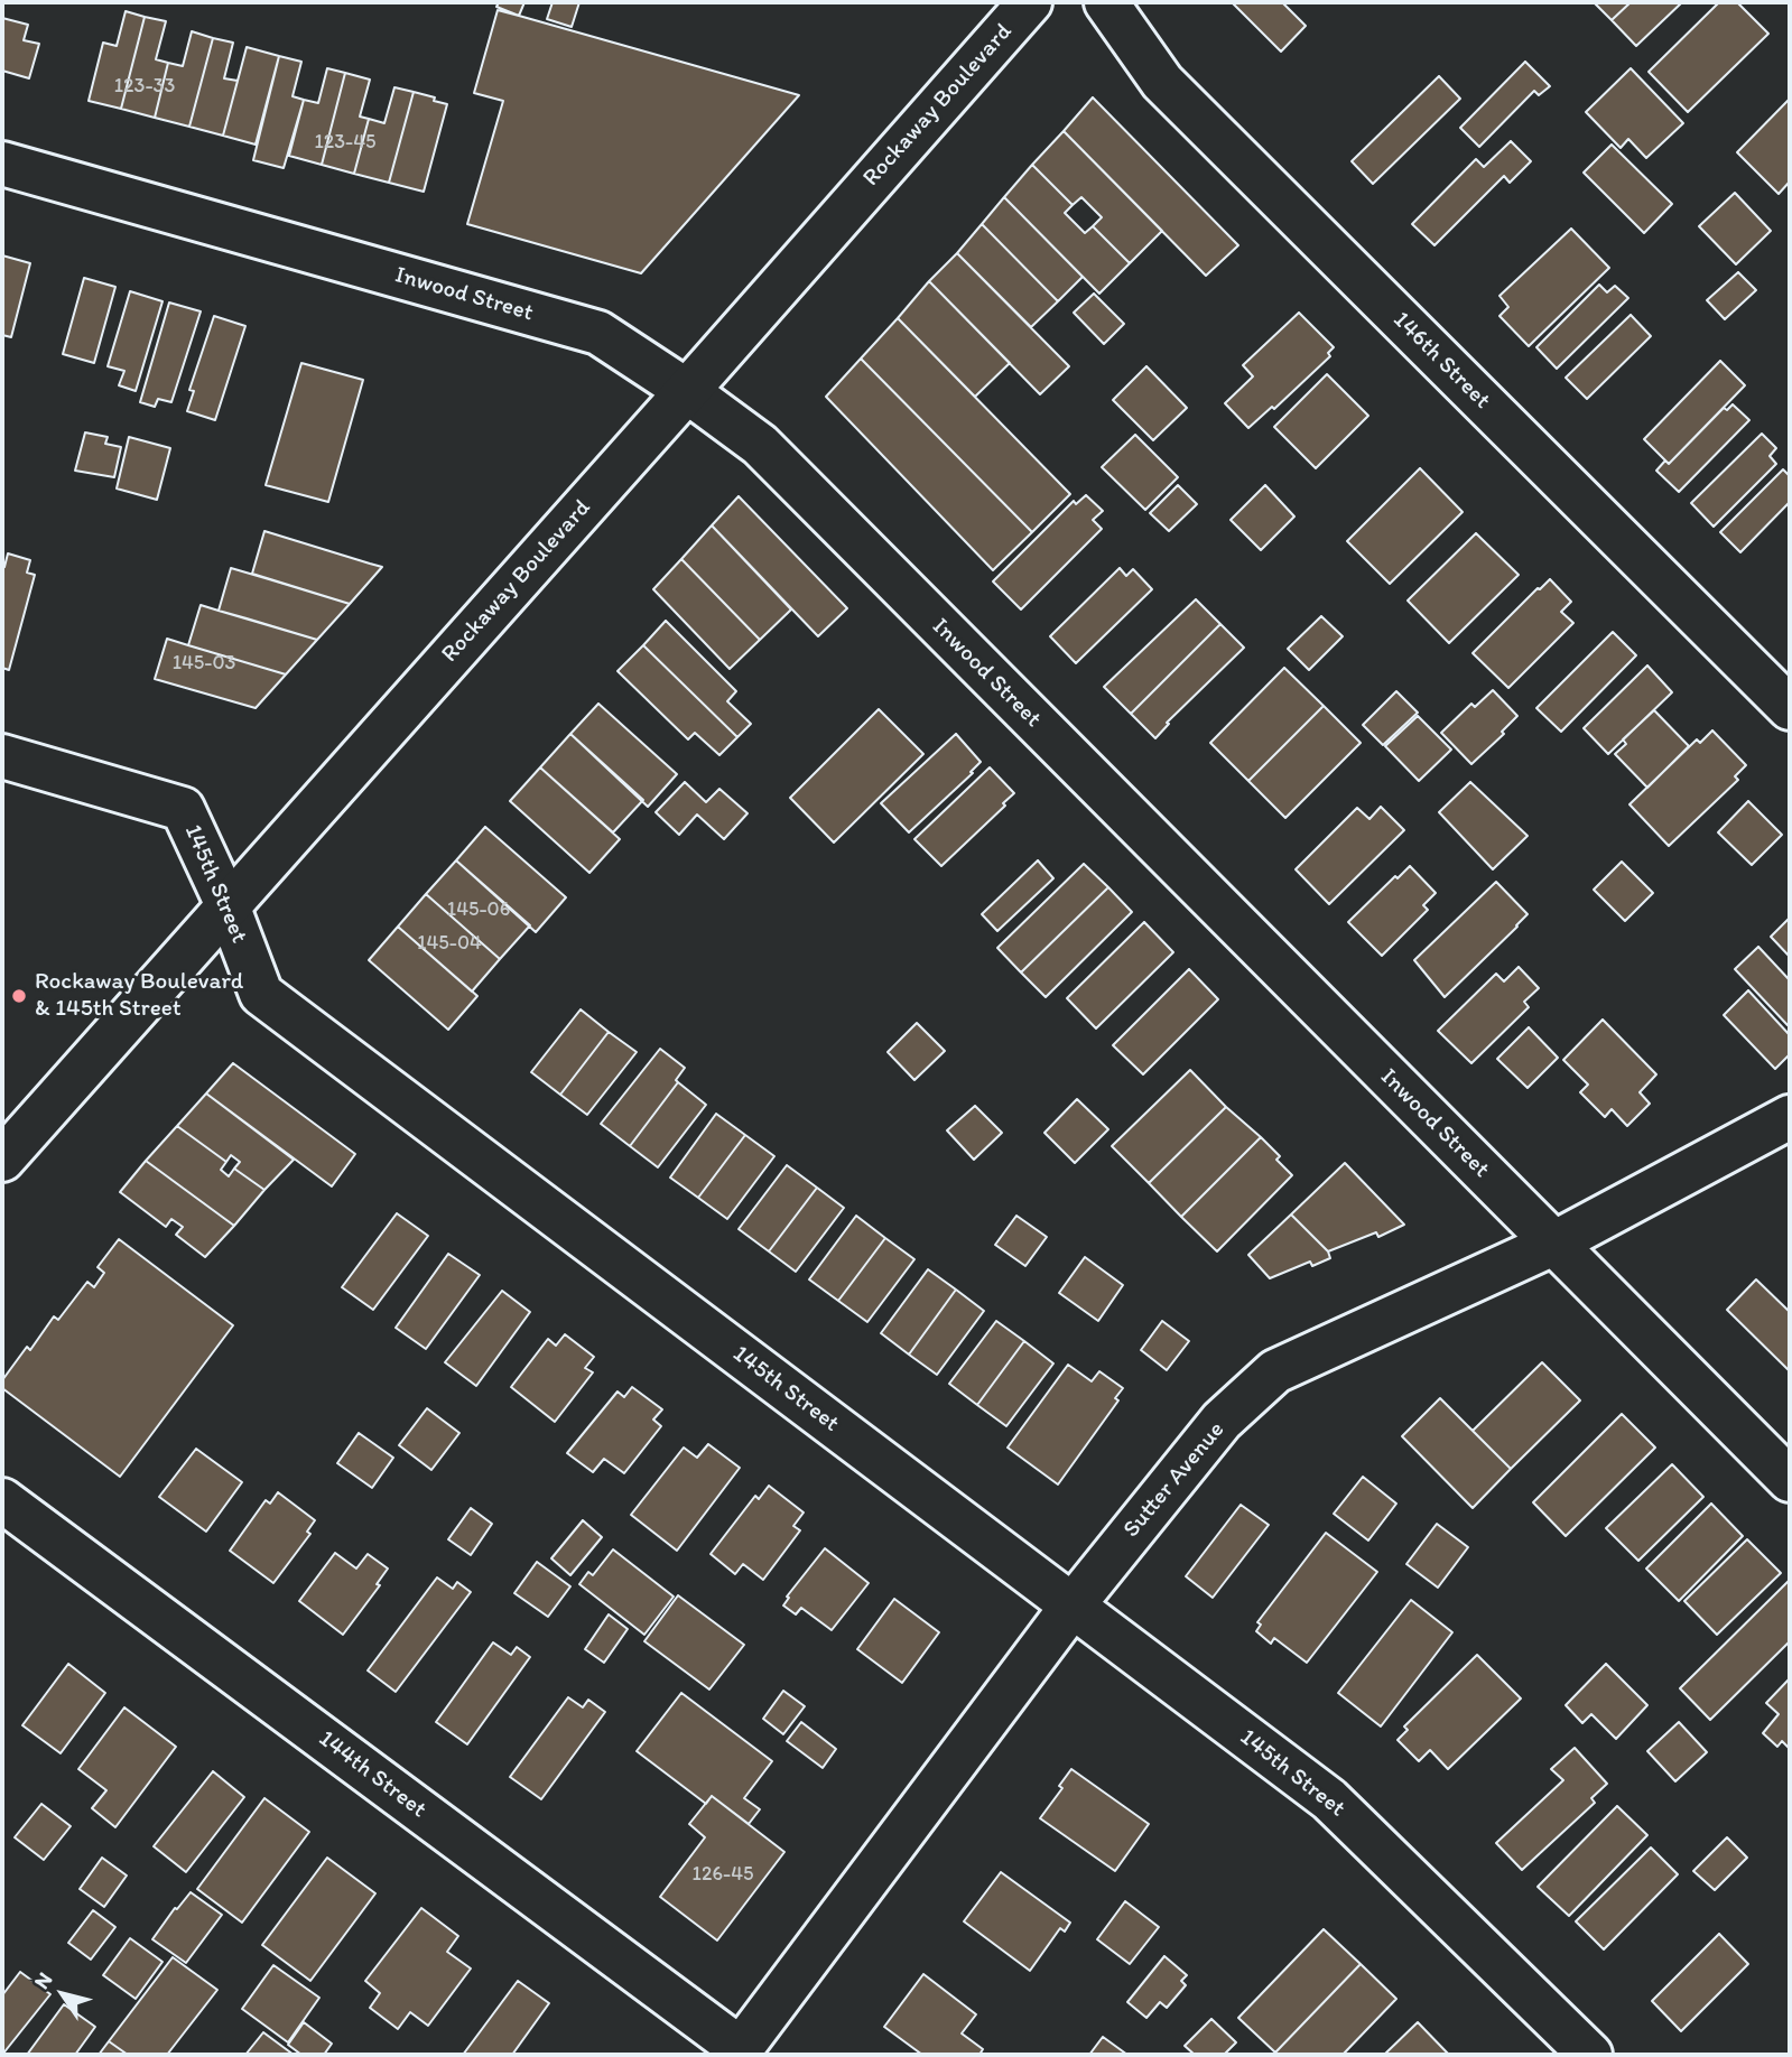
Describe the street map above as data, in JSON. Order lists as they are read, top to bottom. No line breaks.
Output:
{"streets":{"street":["Rockaway Boulevard","Inwood Street","146th Street","145th Street","Sutter Avenue","144th Street"]},"crossings":[["Rockaway Boulevard","Inwood Street"],["Rockaway Boulevard","145th Street"],["Inwood Street","Sutter Avenue"],["145th Street","Sutter Avenue"],["Sutter Avenue","144th Street"]],"places":["Rockaway Boulevard & 145th Street"],"house_numbers":["123-33","123-45","145-03","145-06","145-04","126-45"],"north":"top left"}
